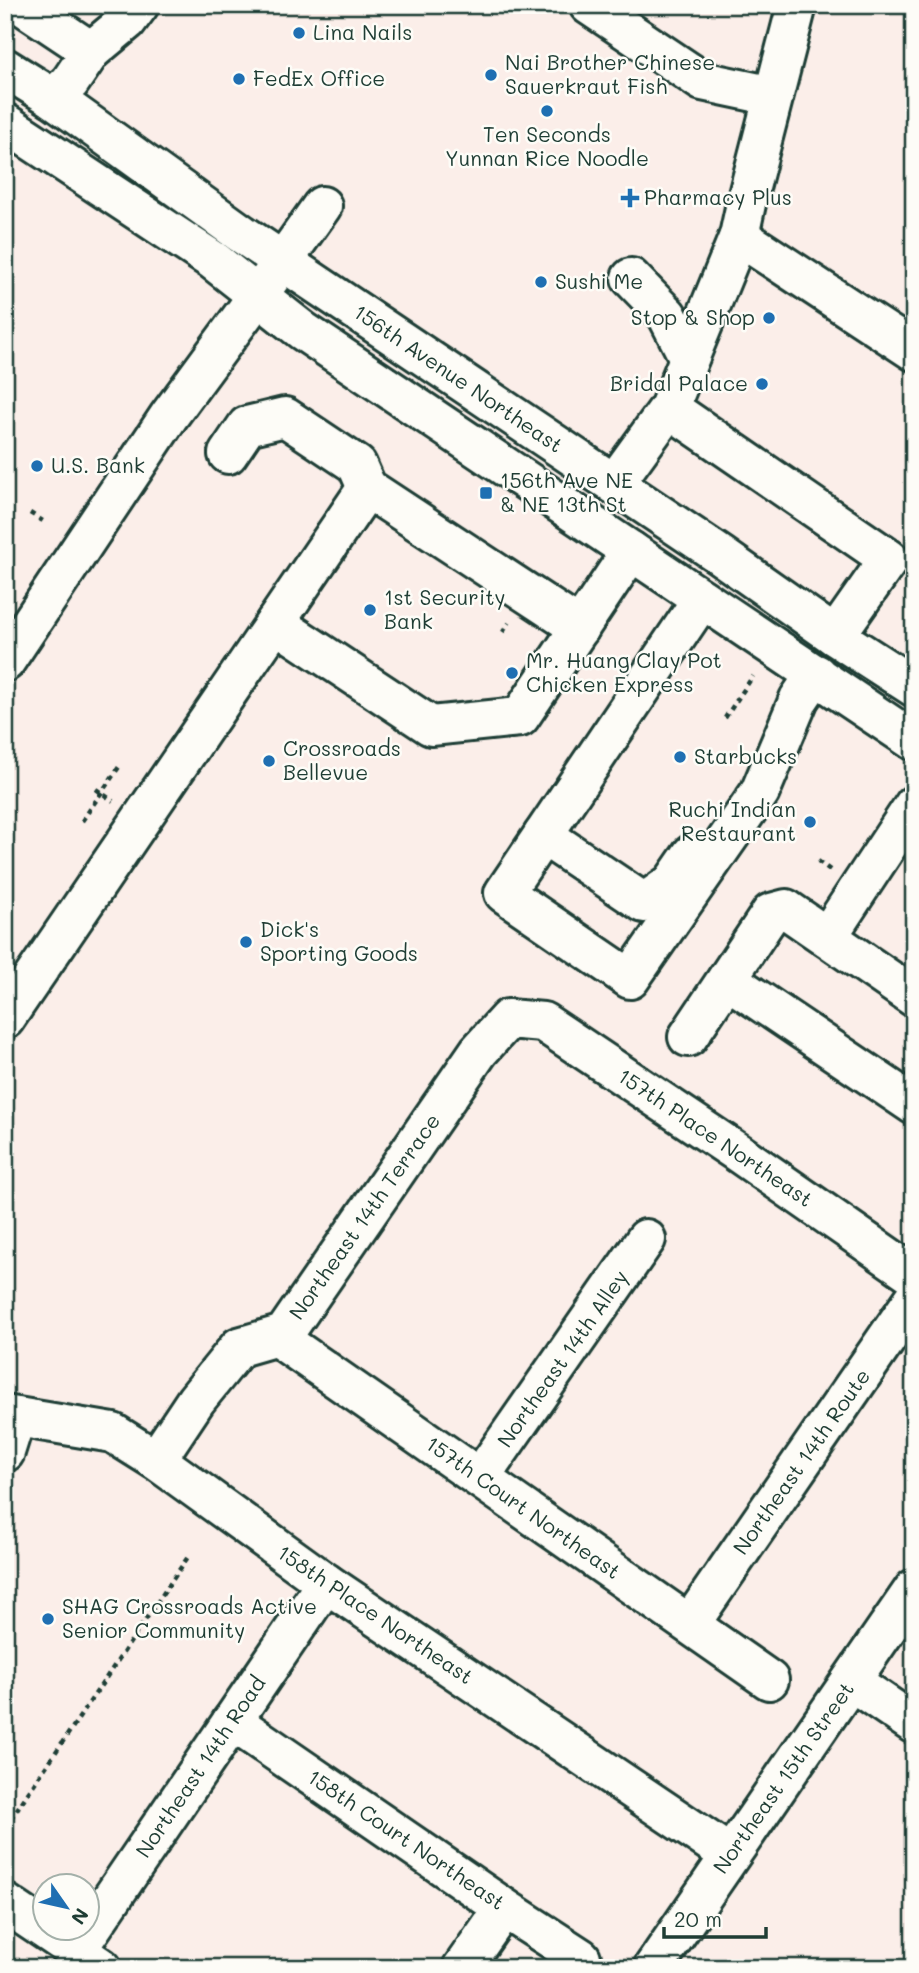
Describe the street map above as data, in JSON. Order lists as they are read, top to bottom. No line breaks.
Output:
{"streets":{"main road":["156th Avenue Northeast","157th Place Northeast","Northeast 14th Terrace","Northeast 14th Alley","Northeast 14th Route","157th Court Northeast","158th Place Northeast","Northeast 14th Road","Northeast 15th Street","158th Court Northeast"]},"crossings":[["157th Place Northeast","Northeast 14th Terrace"],["Northeast 14th Terrace","157th Court Northeast"],["Northeast 14th Terrace","158th Place Northeast"],["Northeast 14th Alley","157th Court Northeast"],["Northeast 14th Route","157th Court Northeast"],["158th Place Northeast","Northeast 14th Road"],["158th Place Northeast","Northeast 15th Street"],["Northeast 14th Road","158th Court Northeast"]],"places":{"other":["Lina Nails","Nai Brother Chinese Sauerkraut Fish","FedEx Office","Ten Seconds Yunnan Rice Noodle","Sushi Me","Stop & Shop","Bridal Palace","U.S. Bank","1st Security Bank","Mr. Huang Clay Pot Chicken Express","Starbucks","Crossroads Bellevue","Ruchi Indian Restaurant","Dick's Sporting Goods","SHAG Crossroads Active Senior Community"],"health":["Pharmacy Plus"],"transit":["156th Ave NE & NE 13th St"]},"scale_bar":"20 m","north":"bottom right"}
